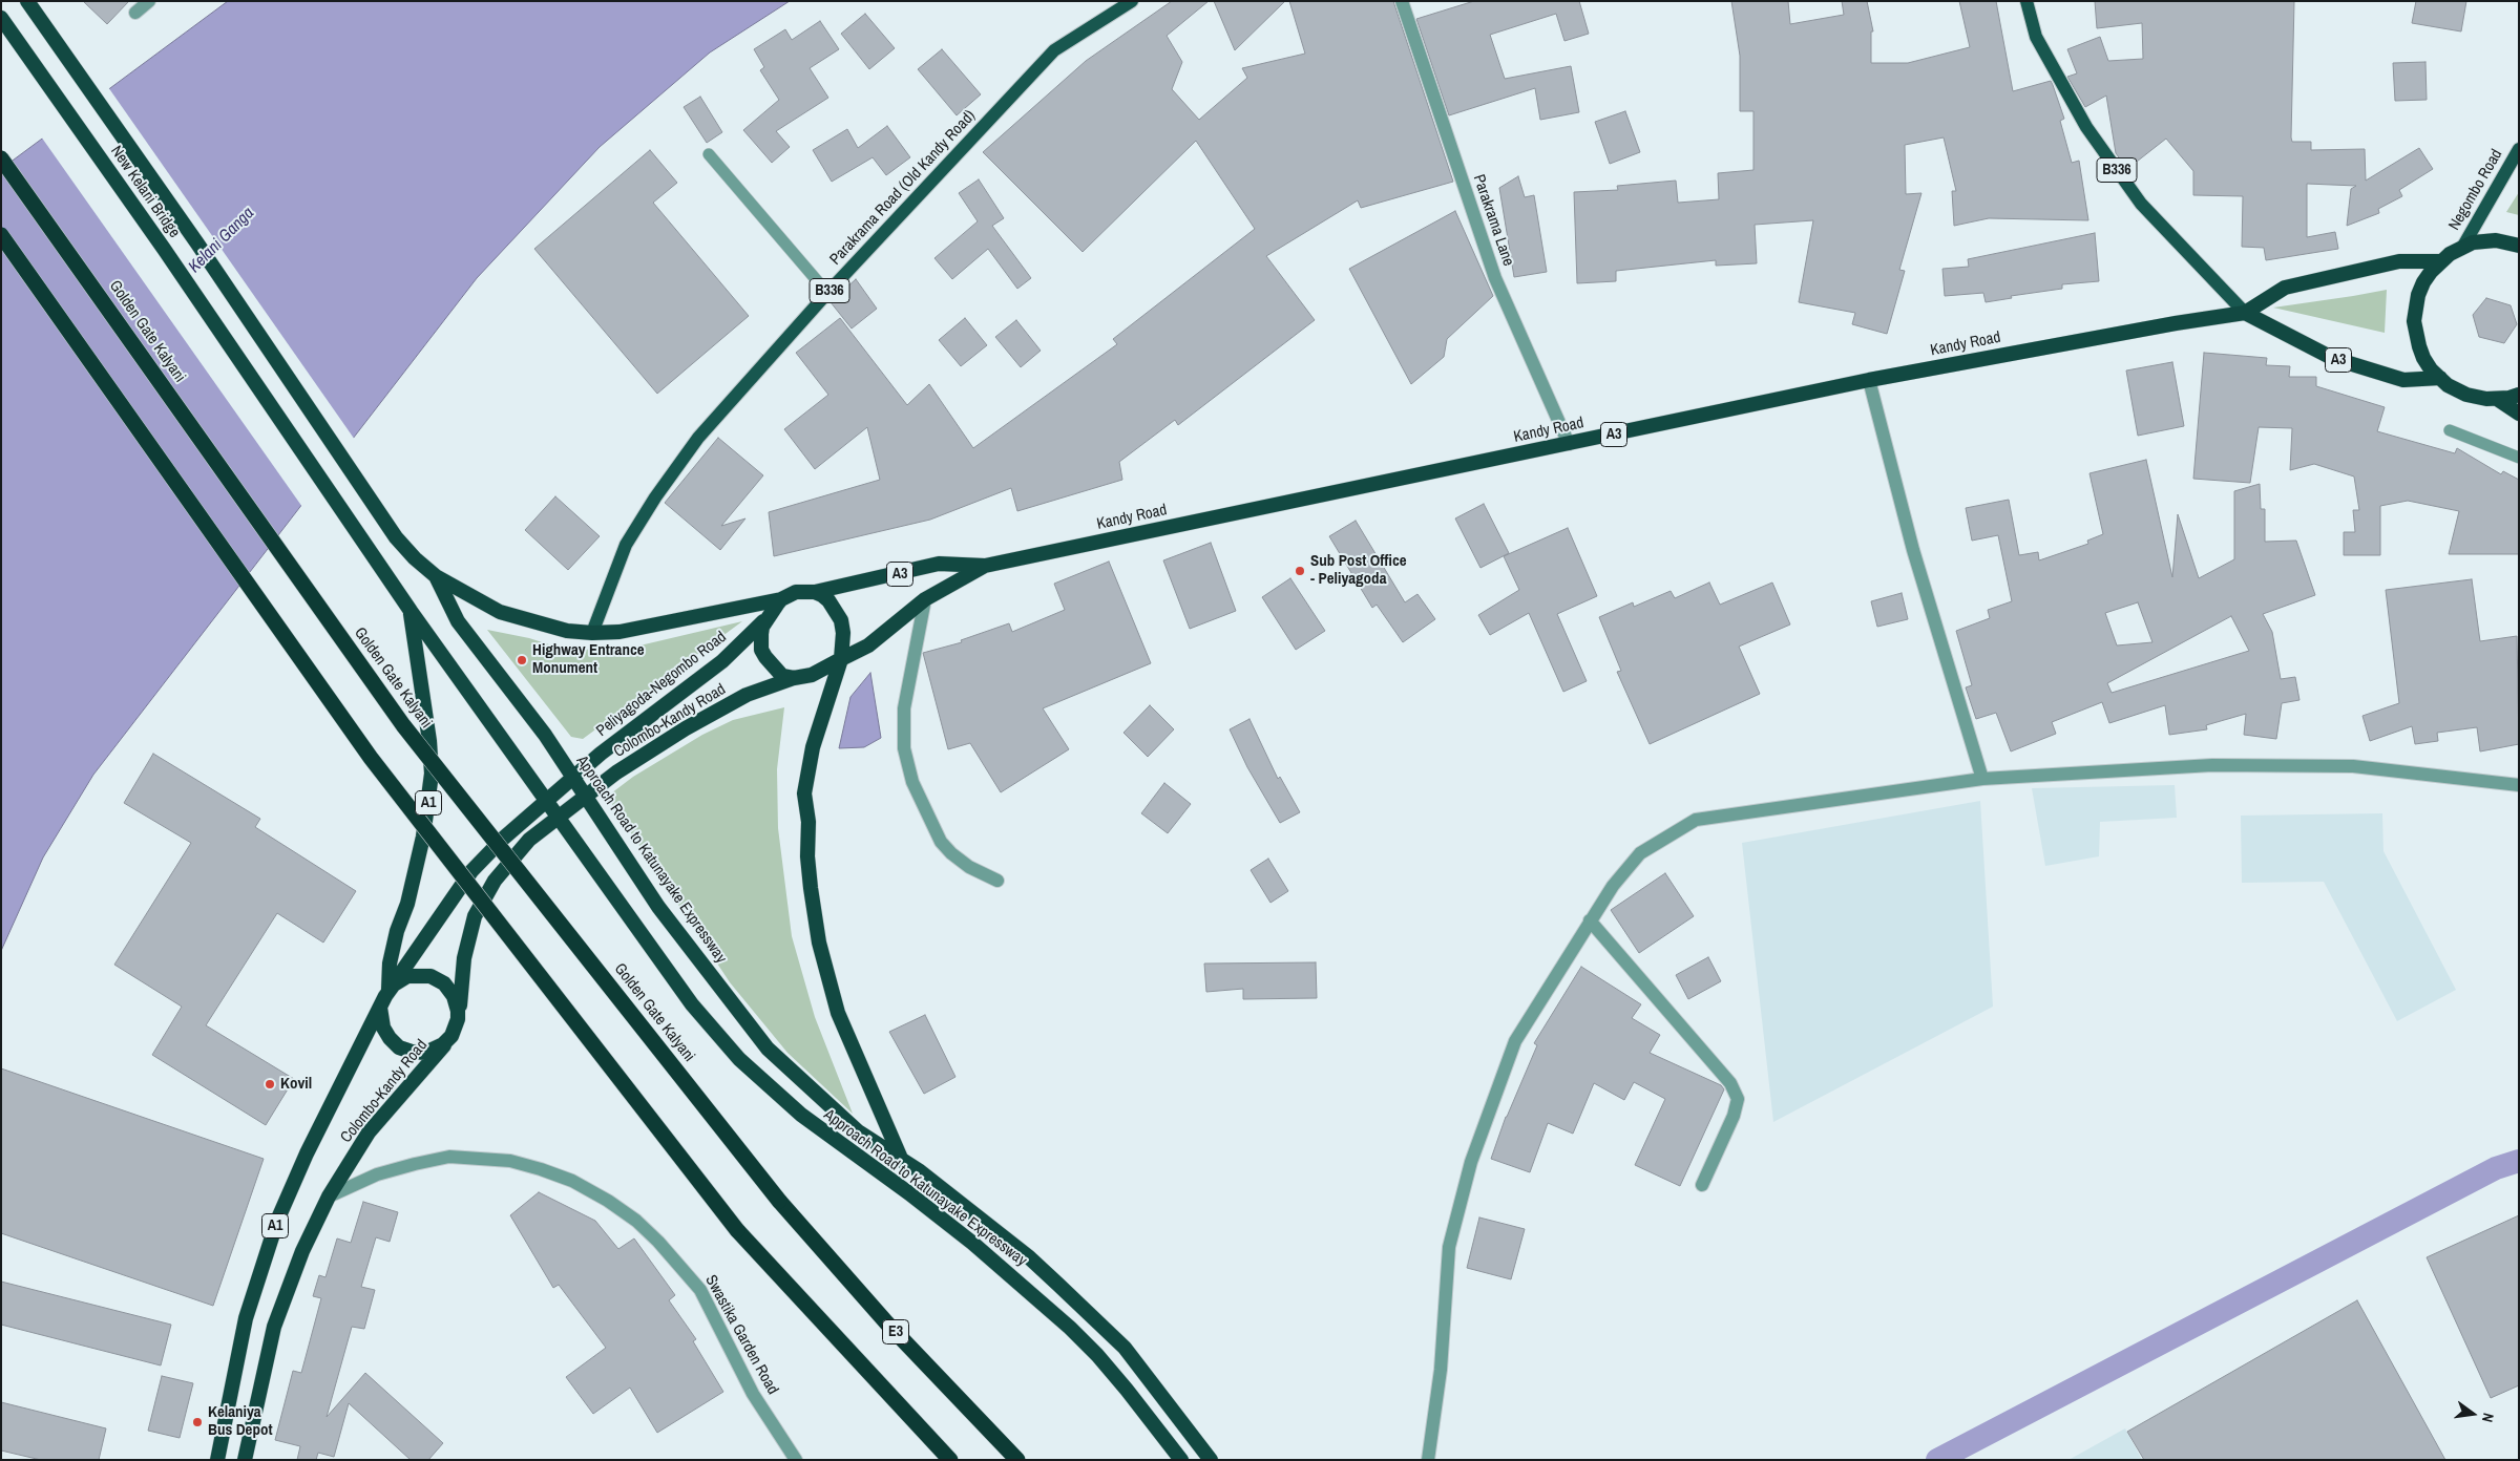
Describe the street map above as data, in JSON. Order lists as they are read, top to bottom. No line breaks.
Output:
{"streets":{"highway":["New Kelani Bridge","Golden Gate Kalyani","Kandy Road","A3","Peliyagoda-Negombo Road","Colombo-Kandy Road","A1","Approach Road to Katunayake Expressway","E3"],"main road":["B336","Parakrama Road (Old Kandy Road)","Negombo Road"],"street":["Parakrama Lane","Swastika Garden Road"]},"crossings":[["B336","Kandy Road"],["B336","A3"],["New Kelani Bridge","A1"],["New Kelani Bridge","Approach Road to Katunayake Expressway"],["Parakrama Lane","Kandy Road"],["Kandy Road","A3"],["Kandy Road","Peliyagoda-Negombo Road"],["Kandy Road","Colombo-Kandy Road"],["Peliyagoda-Negombo Road","Colombo-Kandy Road"],["Peliyagoda-Negombo Road","A1"],["Colombo-Kandy Road","A1"],["Colombo-Kandy Road","Swastika Garden Road"],["A1","Approach Road to Katunayake Expressway"]],"water":["Kelani Ganga"],"places":["Sub Post Office - Peliyagoda","Highway Entrance Monument","Kovil","Kelaniya Bus Depot"],"north":"right"}
